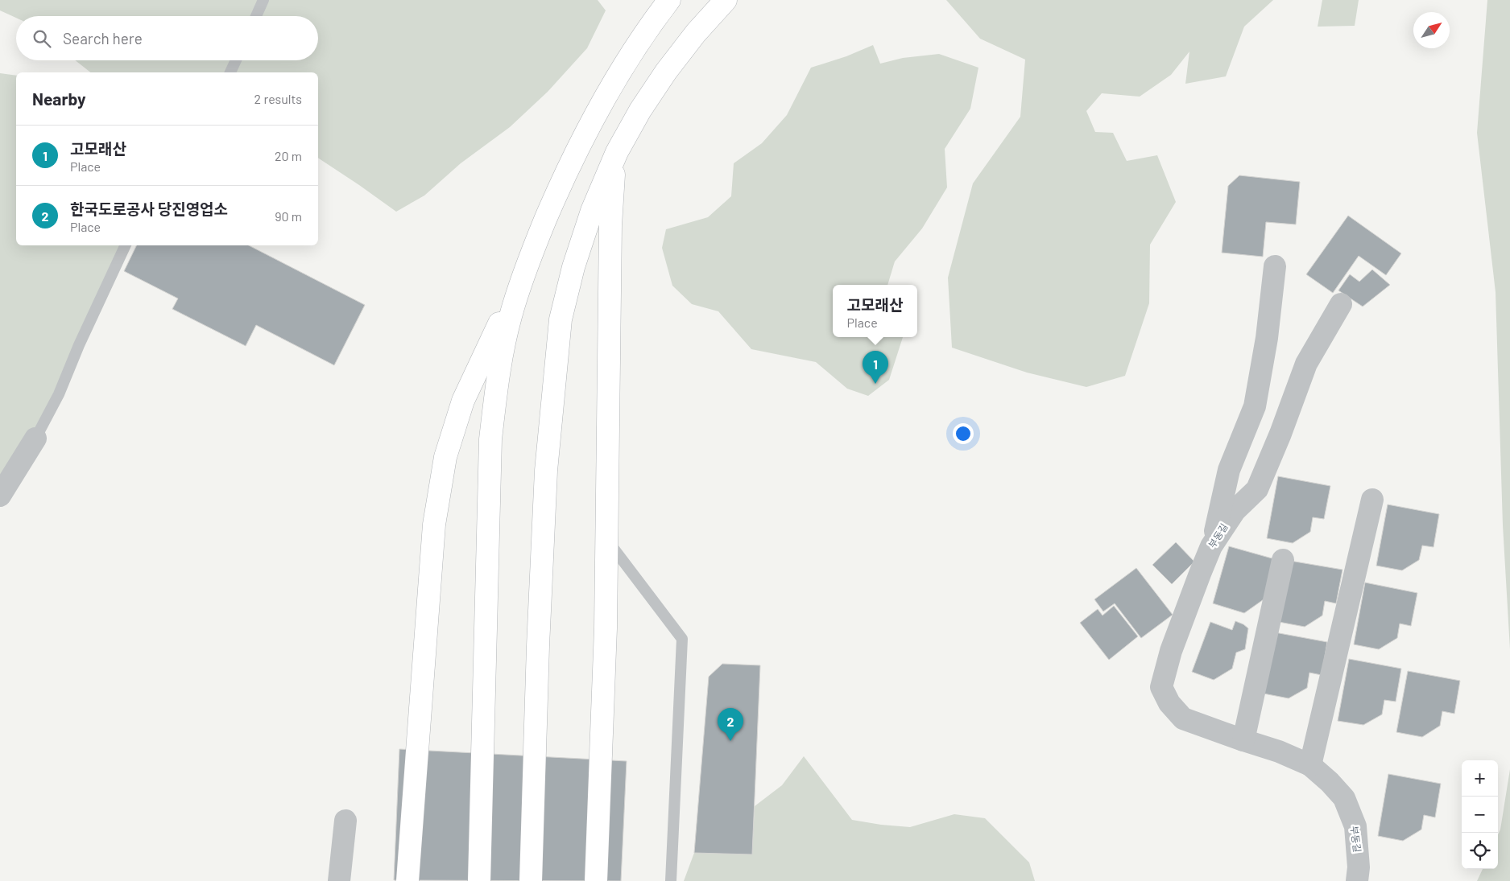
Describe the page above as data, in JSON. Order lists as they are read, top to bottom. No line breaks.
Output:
{"streets":{"street":["부동길"]},"north":"top right","page":{"search":"Search here","heading":["Nearby","2 results"],"list":[{"mark":"1","name":"고모래산","note":"Place","value":"20 m"},{"mark":"2","name":"한국도로공사 당진영업소","note":"Place","value":"90 m"}],"popup":["고모래산","Place"],"pins":["1","2"],"map_buttons":["+","−"]}}
